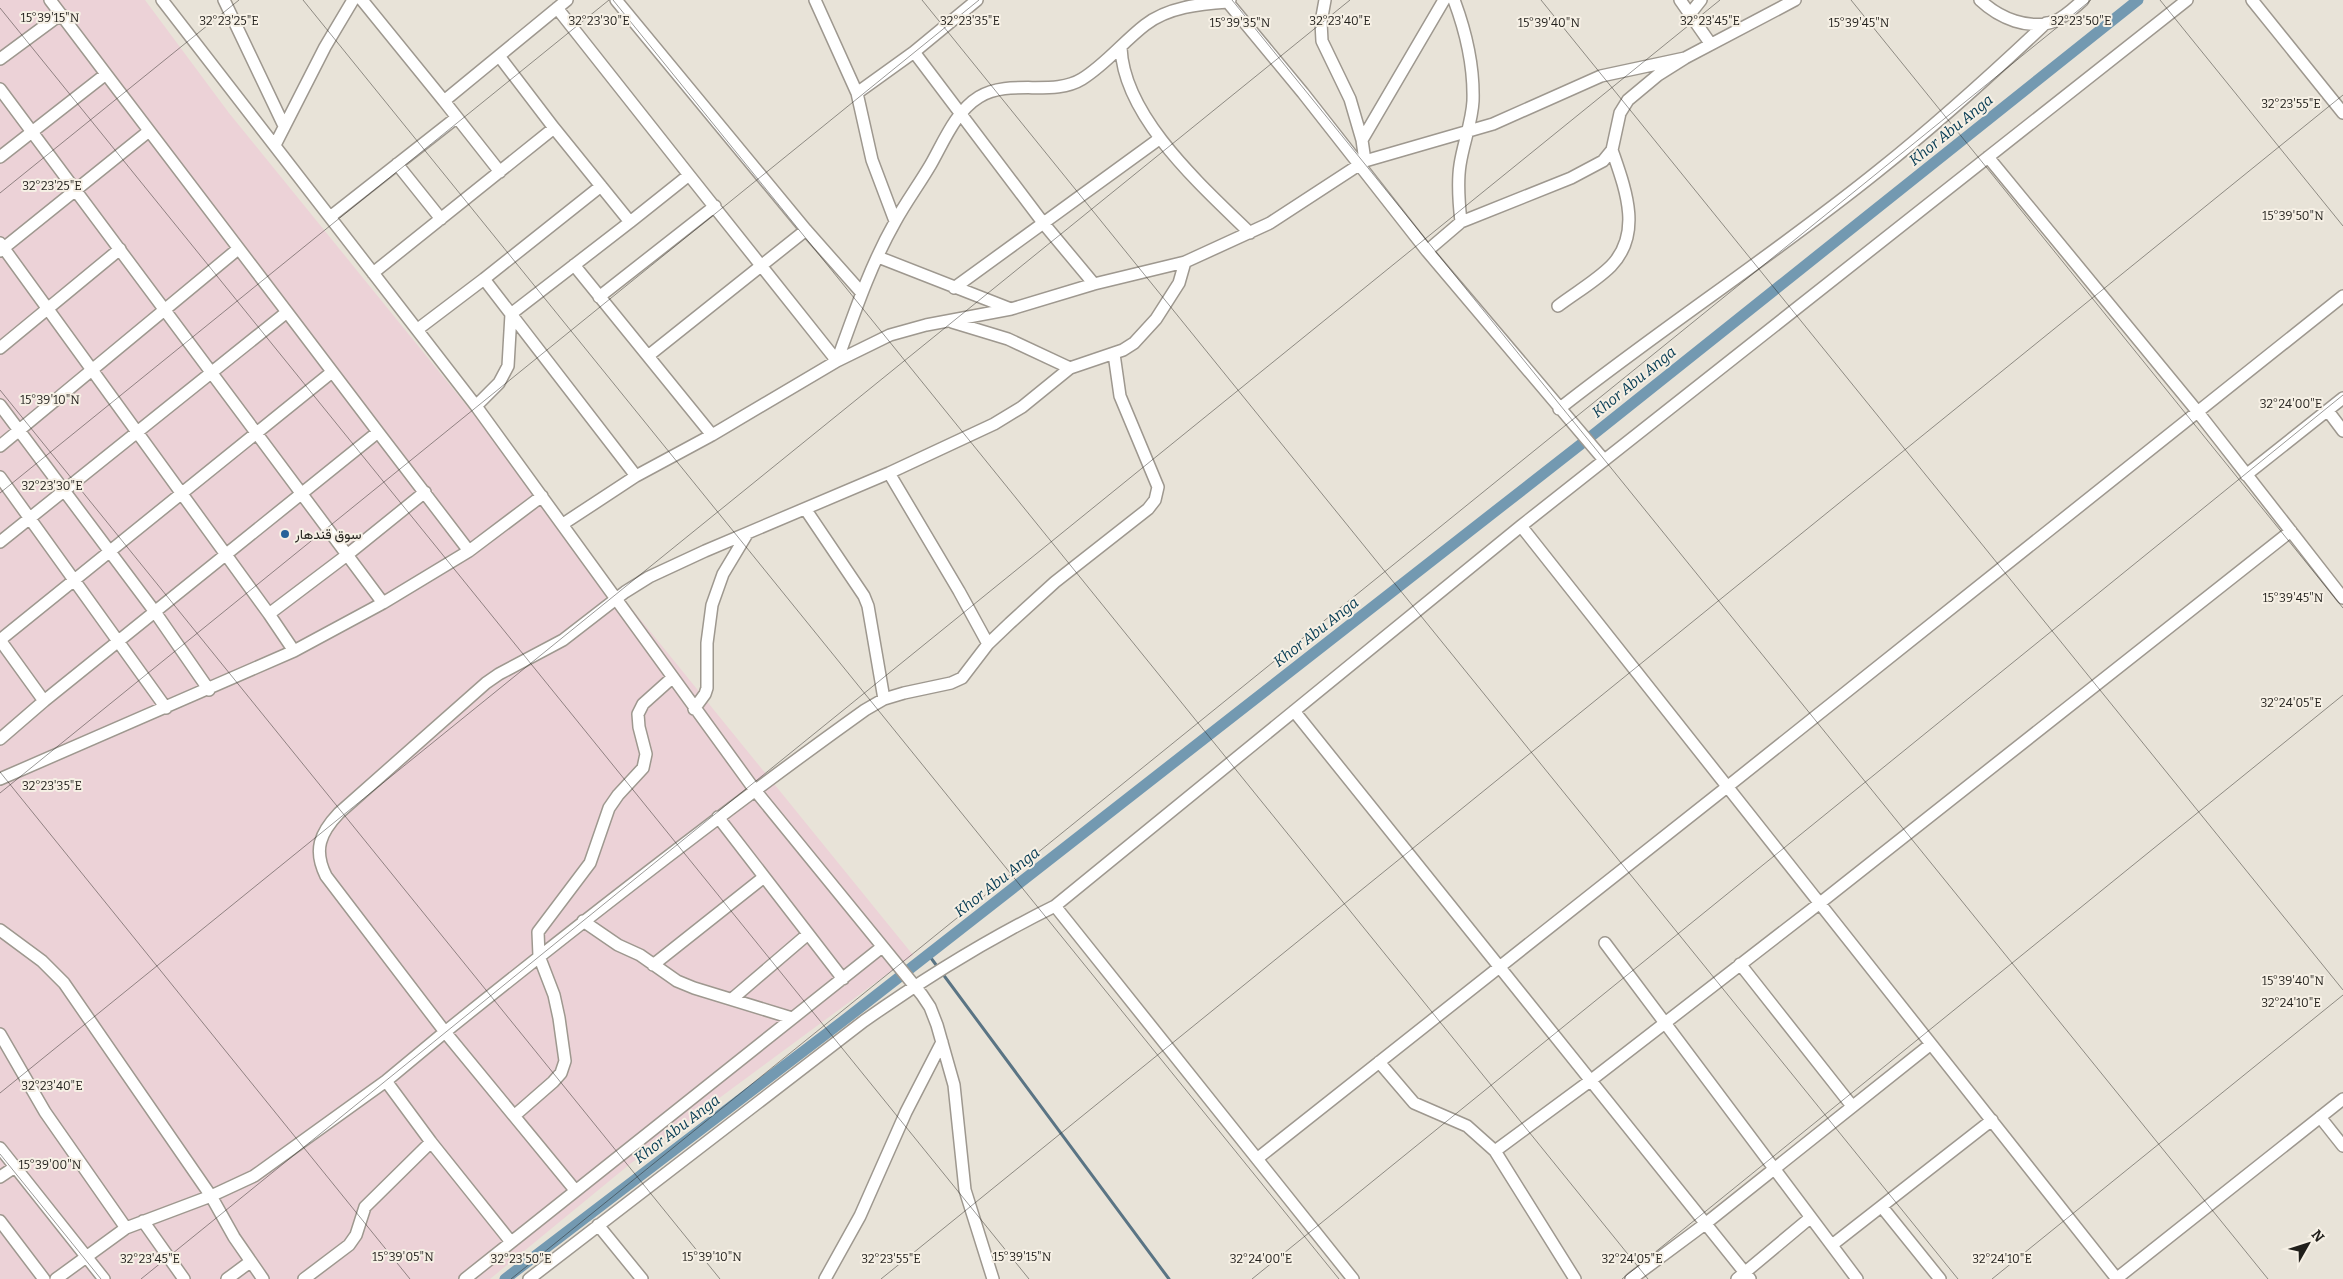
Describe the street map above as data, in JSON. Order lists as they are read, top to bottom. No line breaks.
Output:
{"water":["Khor Abu Anga"],"places":["سوق قندهار"],"north":"top right","coordinates":["15°39'15\"N","32°23'25\"E","32°23'30\"E","32°23'35\"E","32°23'40\"E","32°23'45\"E","32°23'50\"E","15°39'35\"N","15°39'40\"N","15°39'45\"N","32°23'55\"E","15°39'50\"N","15°39'10\"N","32°24'00\"E","32°24'05\"E","32°24'10\"E","15°39'00\"N","15°39'05\"N"]}
